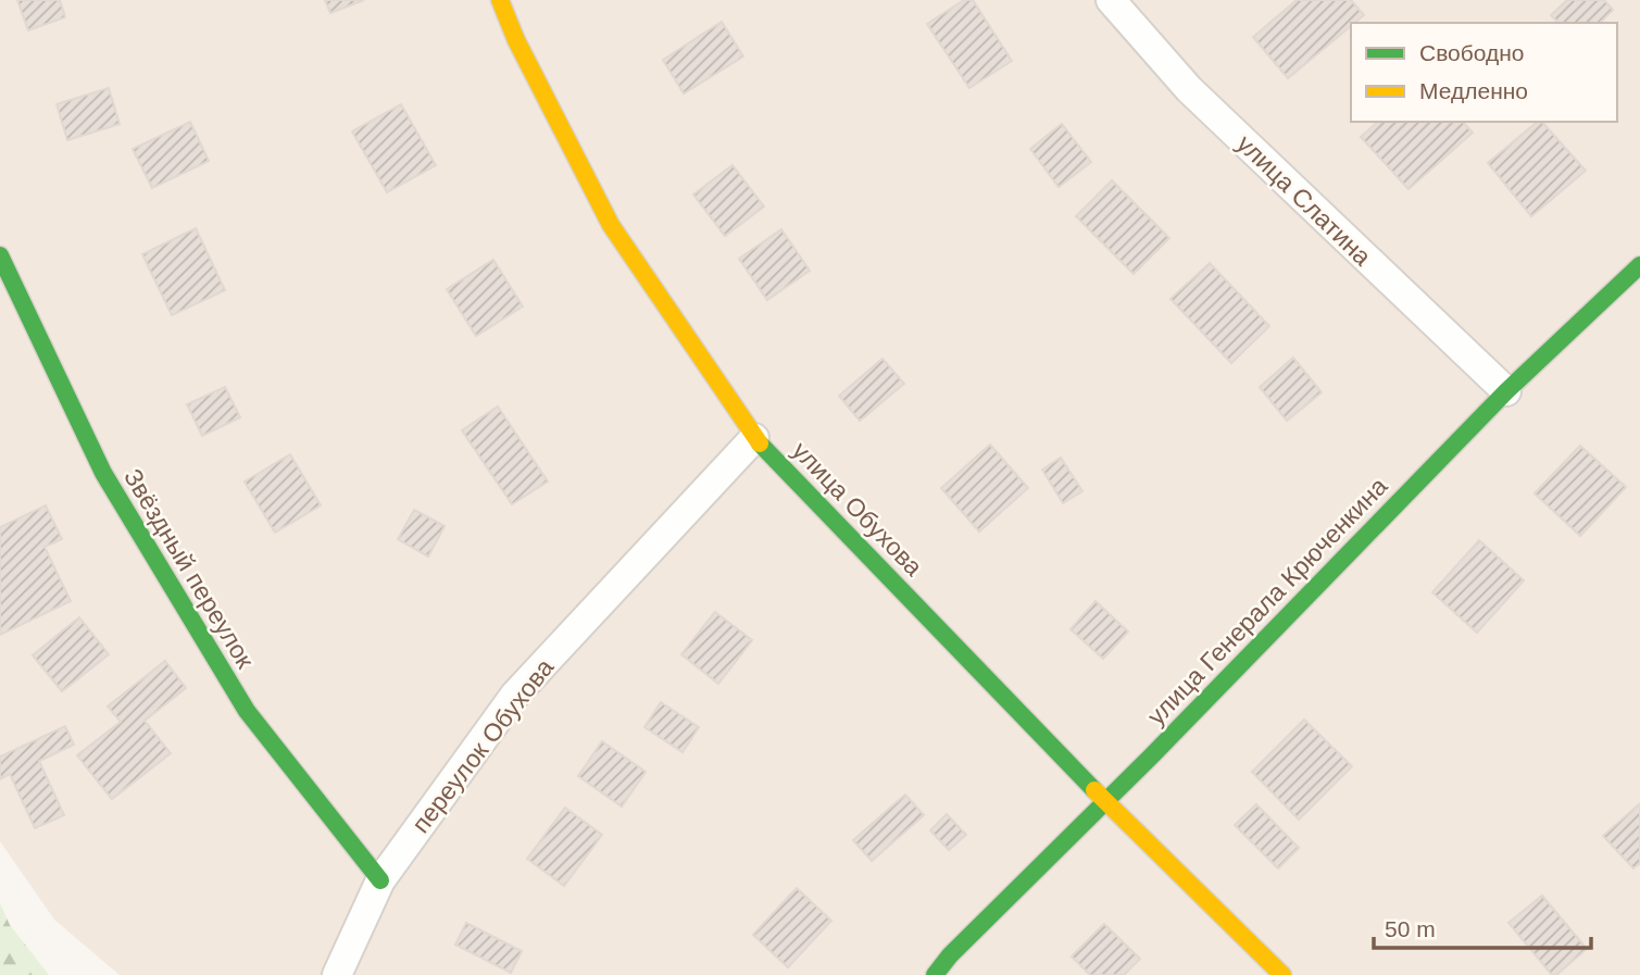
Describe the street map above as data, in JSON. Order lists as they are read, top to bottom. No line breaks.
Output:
{"streets":{"street":["улица Слатина","улица Обухова","Звёздный переулок","улица Генерала Крюченкина","переулок Обухова"]},"crossings":[["улица Слатина","улица Генерала Крюченкина"],["улица Обухова","улица Генерала Крюченкина"],["улица Обухова","переулок Обухова"],["Звёздный переулок","переулок Обухова"]],"legend":["Свободно","Медленно"],"scale_bar":"50 m"}
